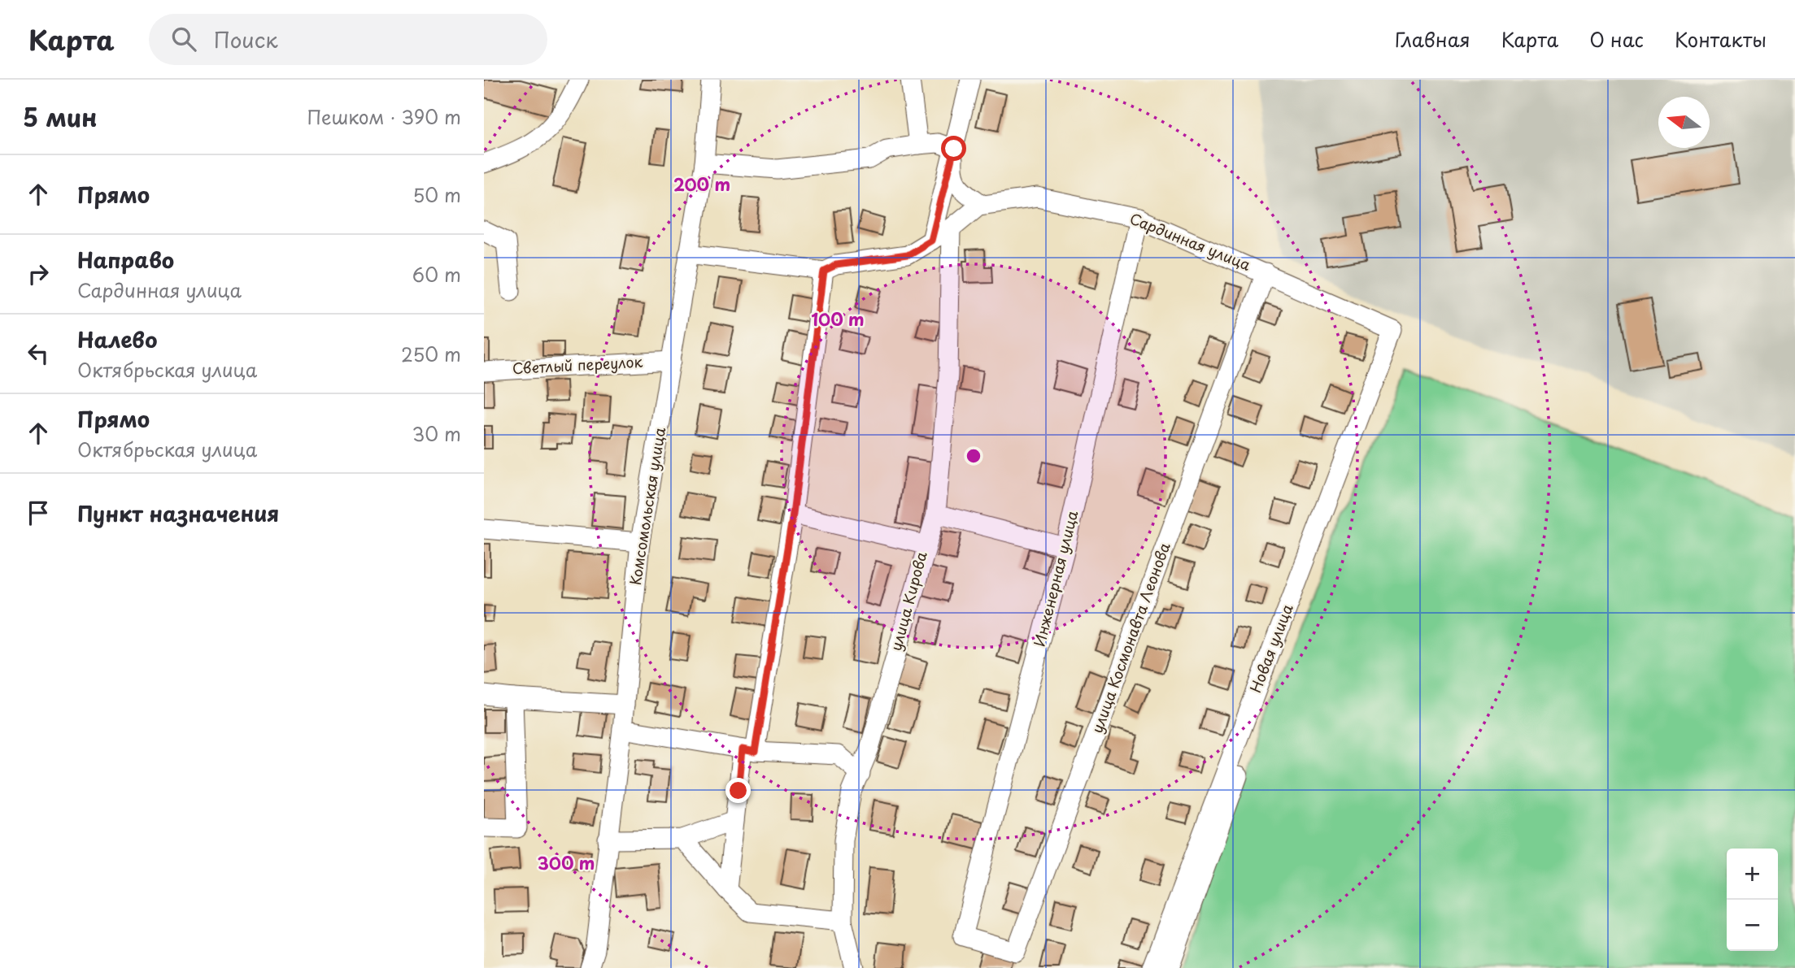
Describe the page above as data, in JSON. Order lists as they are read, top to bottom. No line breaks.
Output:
{"streets":{"street":["Сардинная улица","Светлый переулок","Комсомольская улица","Инженерная улица","улица Кирова","улица Космонавта Леонова","Новая улица"]},"crossings":[["Сардинная улица","Комсомольская улица"],["Сардинная улица","Инженерная улица"],["Сардинная улица","улица Кирова"],["Сардинная улица","улица Космонавта Леонова"],["Сардинная улица","Новая улица"],["Светлый переулок","Комсомольская улица"],["Инженерная улица","улица Космонавта Леонова"]],"north":"left","page":{"header":"Карта","search":"Поиск","nav":["Главная","Карта","О нас","Контакты"],"heading":["5 мин","Пешком · 390 m"],"list":[["Прямо","50 m"],["Направо","Сардинная улица","60 m"],["Налево","Октябрьская улица","250 m"],["Прямо","Октябрьская улица","30 m"],"Пункт назначения"],"map_buttons":["+","−"]},"rings":["200 m","100 m","300 m"]}
